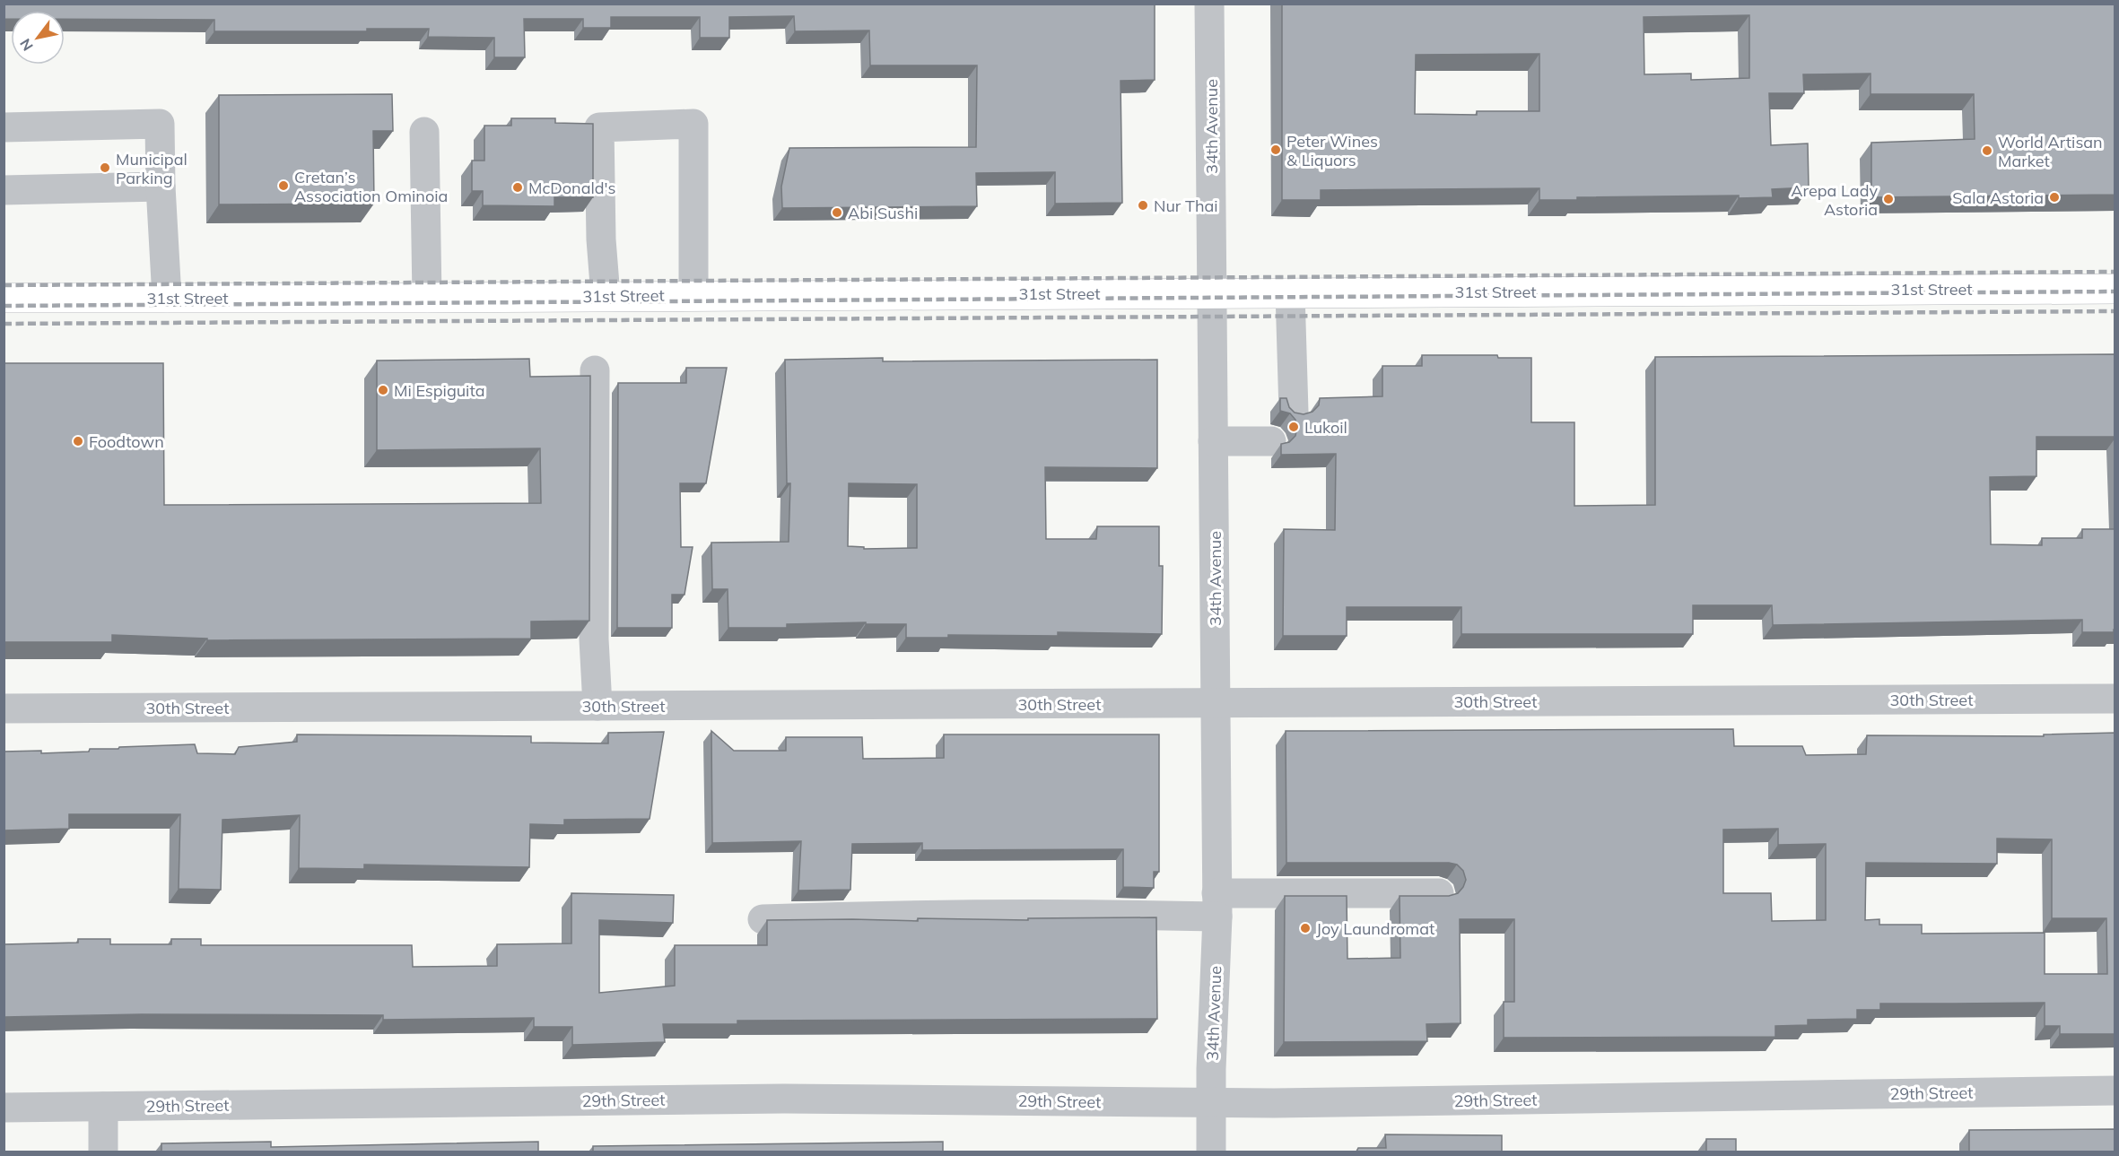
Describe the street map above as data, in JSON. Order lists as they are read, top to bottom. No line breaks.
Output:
{"streets":{"main road":["31st Street"],"street":["34th Avenue","30th Street","29th Street"]},"crossings":[["34th Avenue","31st Street"],["34th Avenue","30th Street"],["34th Avenue","29th Street"]],"places":["Peter Wines & Liquors","World Artisan Market","Municipal Parking","Cretan’s Association Ominoia","McDonald's","Sala Astoria","Arepa Lady Astoria","Nur Thai","Abi Sushi","Mi Espiguita","Lukoil","Foodtown","Joy Laundromat"],"north":"bottom left"}
